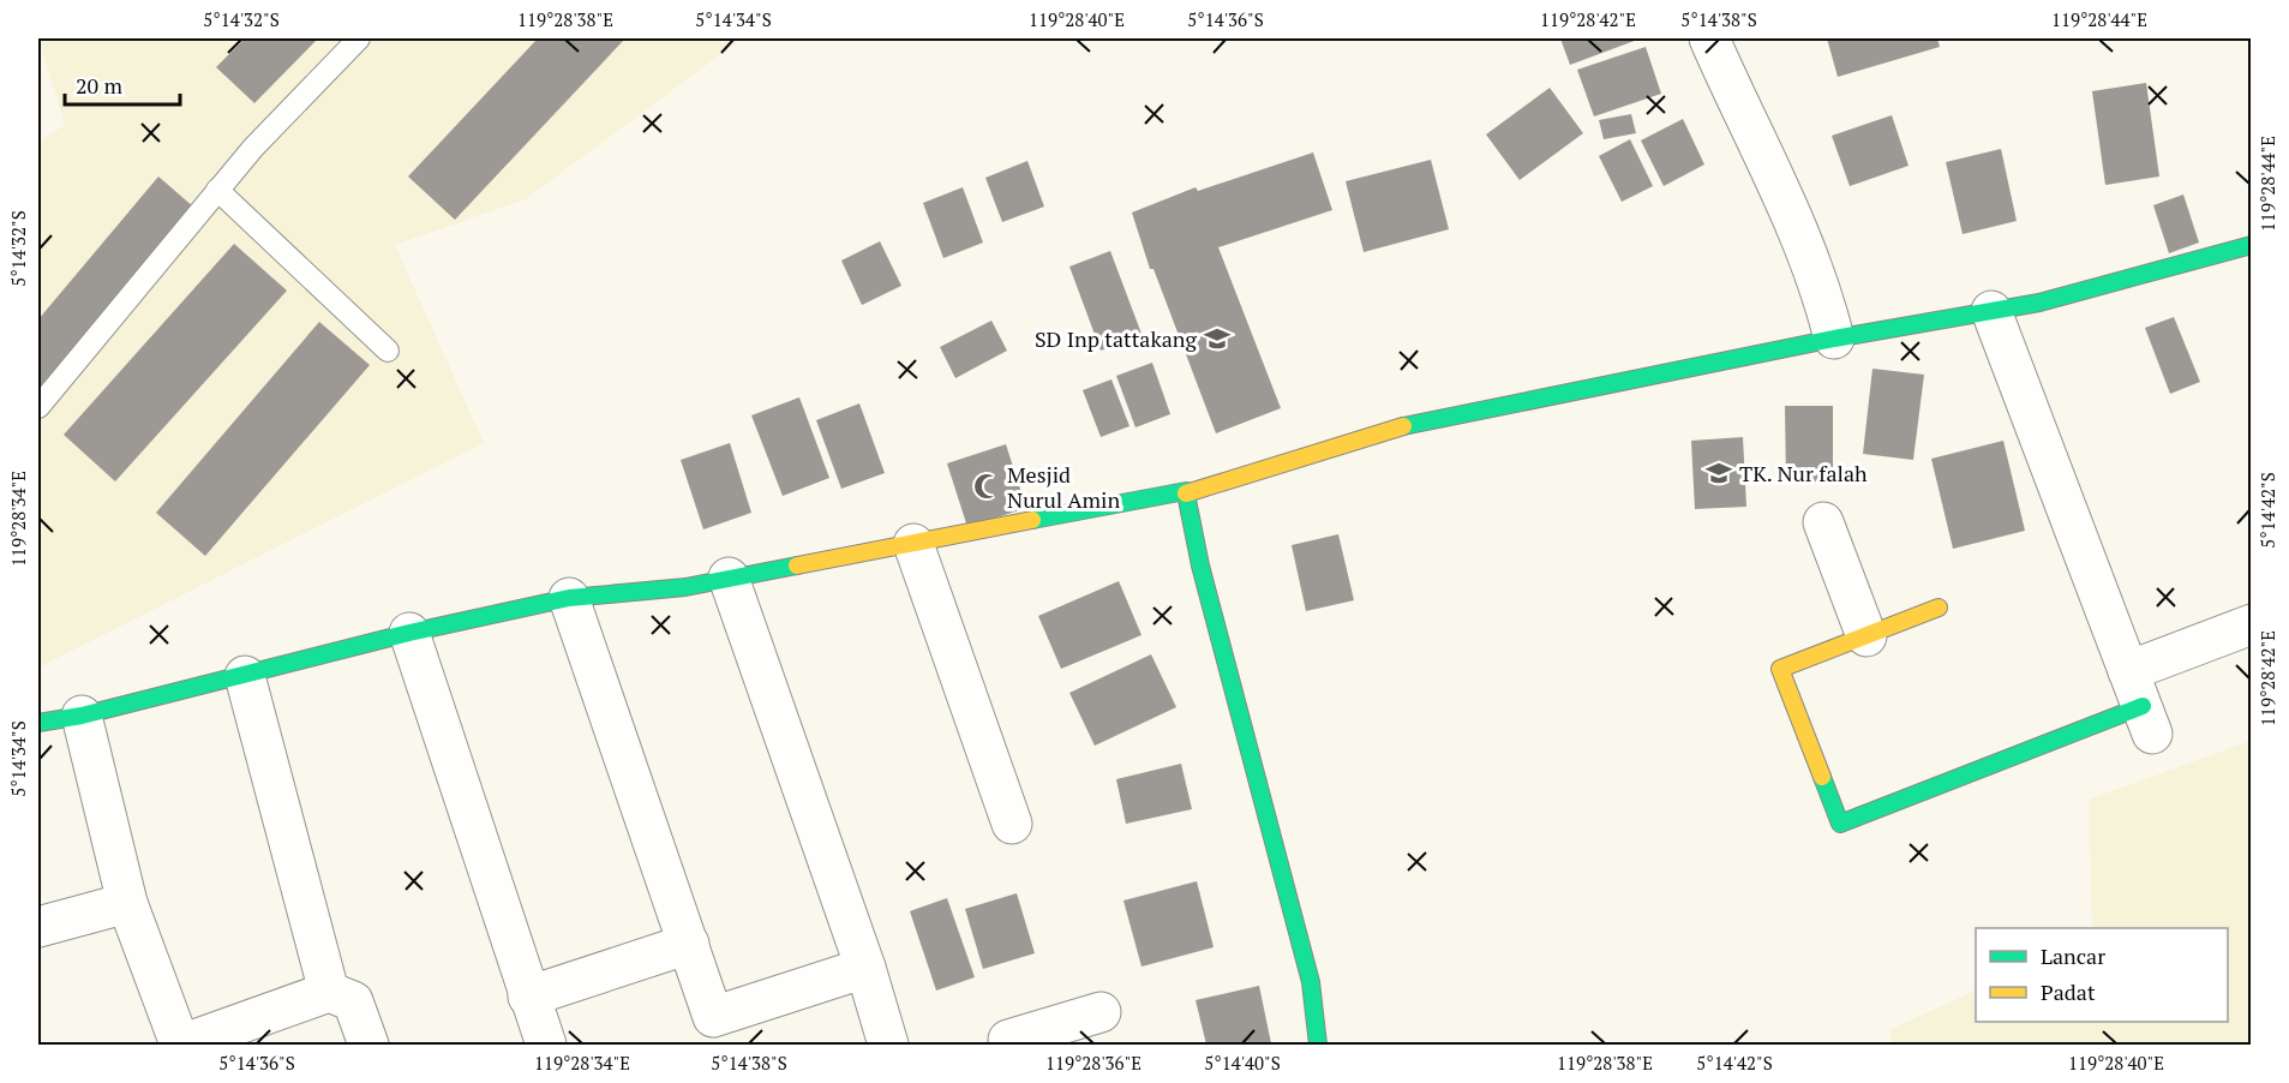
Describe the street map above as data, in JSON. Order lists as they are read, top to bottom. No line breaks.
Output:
{"places":{"school or university":["SD Inp tattakang","TK. Nur falah"],"mosque":["Mesjid Nurul Amin"]},"legend":["Lancar","Padat"],"scale_bar":"20 m","coordinates":["5°14'32\"S","119°28'38\"E","5°14'34\"S","119°28'40\"E","5°14'36\"S","119°28'42\"E","5°14'38\"S","119°28'44\"E","5°14'42\"S","119°28'34\"E","119°28'36\"E","5°14'40\"S"]}
